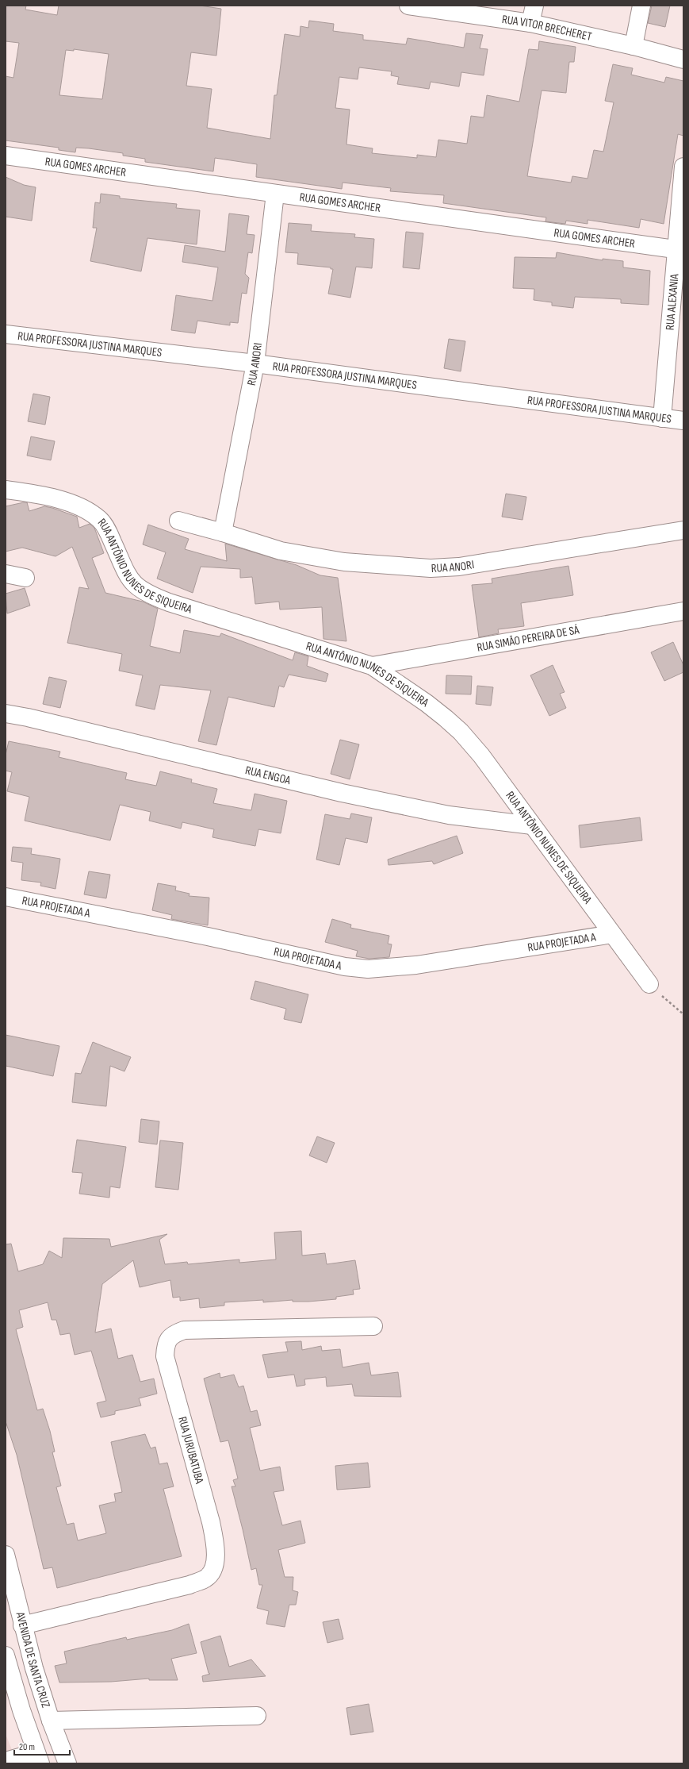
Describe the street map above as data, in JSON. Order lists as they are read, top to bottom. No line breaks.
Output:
{"streets":{"street":["RUA VITOR BRECHERET","RUA GOMES ARCHER","RUA ALEXANIA","RUA PROFESSORA JUSTINA MARQUES","RUA ANORI","RUA ANTÔNIO NUNES DE SIQUEIRA","RUA SIMÃO PEREIRA DE SÁ","RUA ENGOA","RUA PROJETADA A","RUA JURUBATUBA","AVENIDA DE SANTA CRUZ"]},"crossings":[["RUA GOMES ARCHER","RUA ALEXANIA"],["RUA GOMES ARCHER","RUA ANORI"],["RUA ALEXANIA","RUA PROFESSORA JUSTINA MARQUES"],["RUA PROFESSORA JUSTINA MARQUES","RUA ANORI"],["RUA ANTÔNIO NUNES DE SIQUEIRA","RUA SIMÃO PEREIRA DE SÁ"],["RUA ANTÔNIO NUNES DE SIQUEIRA","RUA ENGOA"],["RUA ANTÔNIO NUNES DE SIQUEIRA","RUA PROJETADA A"],["RUA JURUBATUBA","AVENIDA DE SANTA CRUZ"]],"scale_bar":"20 m"}
